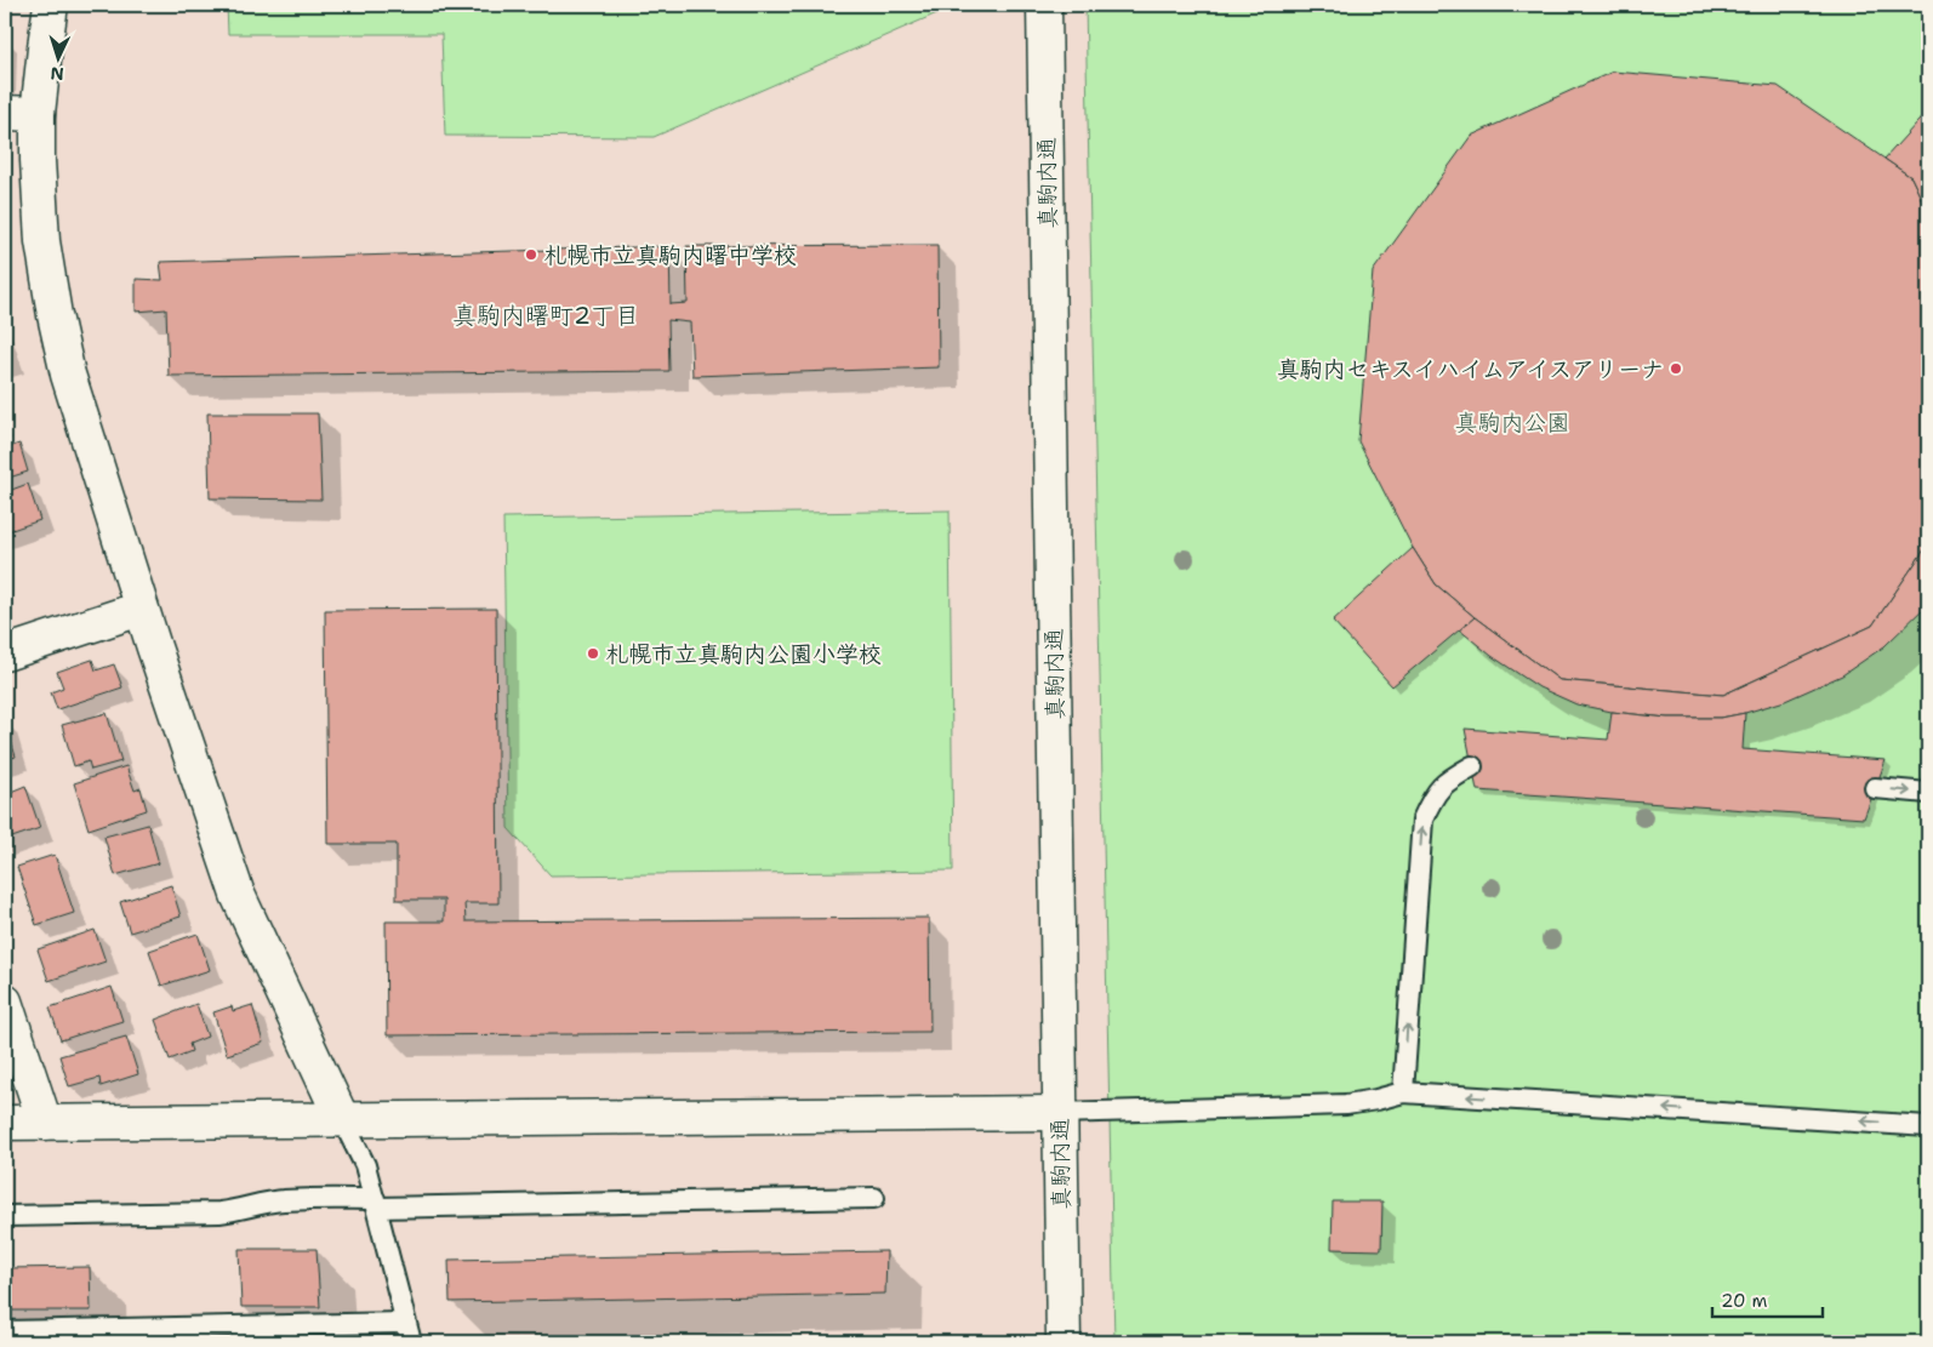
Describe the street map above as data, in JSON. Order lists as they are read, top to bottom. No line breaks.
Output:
{"streets":{"main road":["真駒内通"]},"districts":["真駒内曙町2丁目"],"parks":["真駒内公園"],"places":["札幌市立真駒内曙中学校","真駒内セキスイハイムアイスアリーナ","札幌市立真駒内公園小学校"],"scale_bar":"20 m","north":"bottom"}
